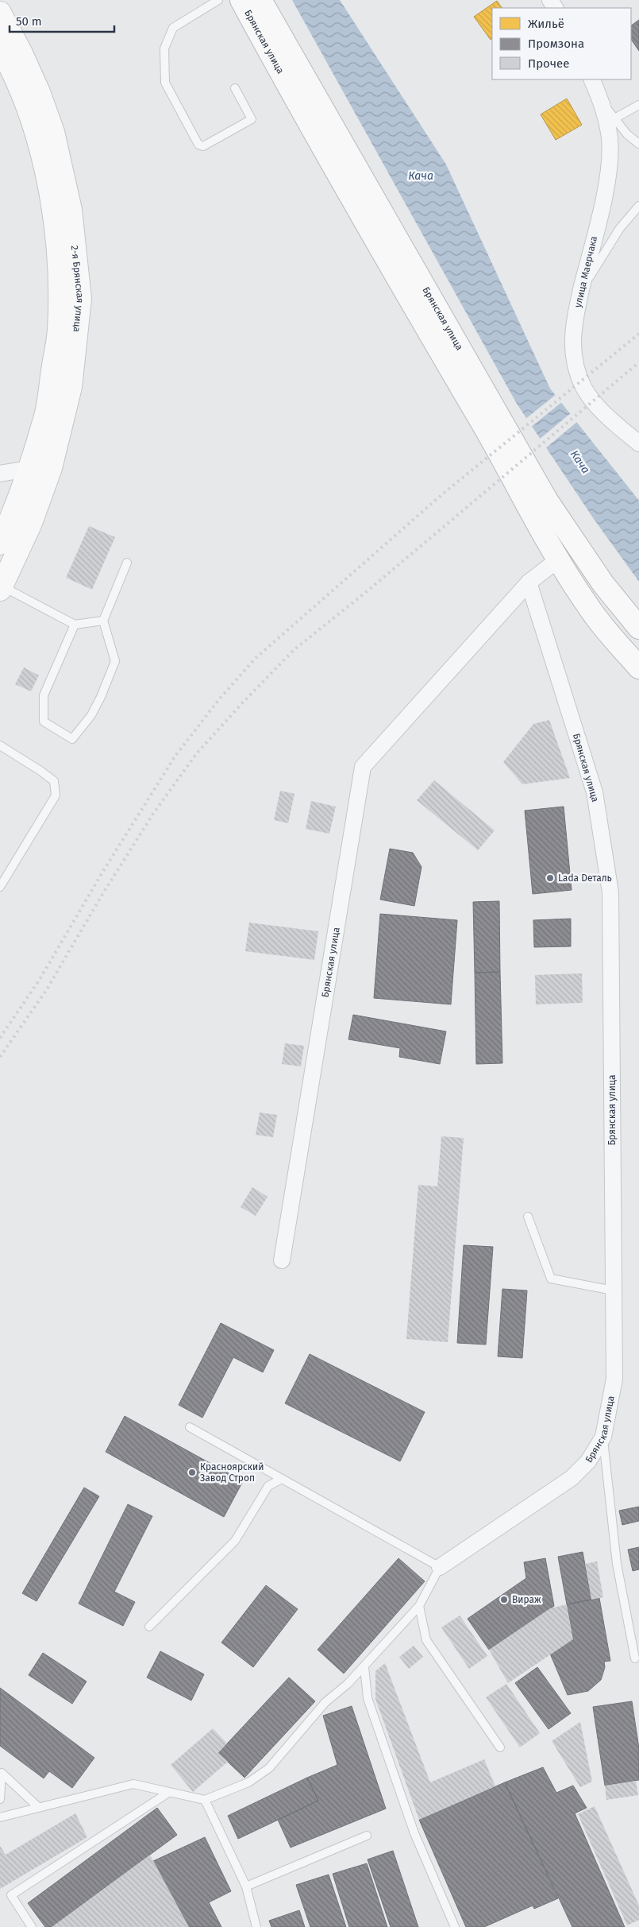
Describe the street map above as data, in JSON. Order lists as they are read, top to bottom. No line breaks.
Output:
{"streets":{"main road":["Брянская улица","2-я Брянская улица"],"street":["улица Маерчака"]},"water":["Кача"],"places":["Lada Dеталь","Красноярский Завод Строп","Вираж"],"legend":["Жильё","Промзона","Прочее"],"scale_bar":"50 m"}
